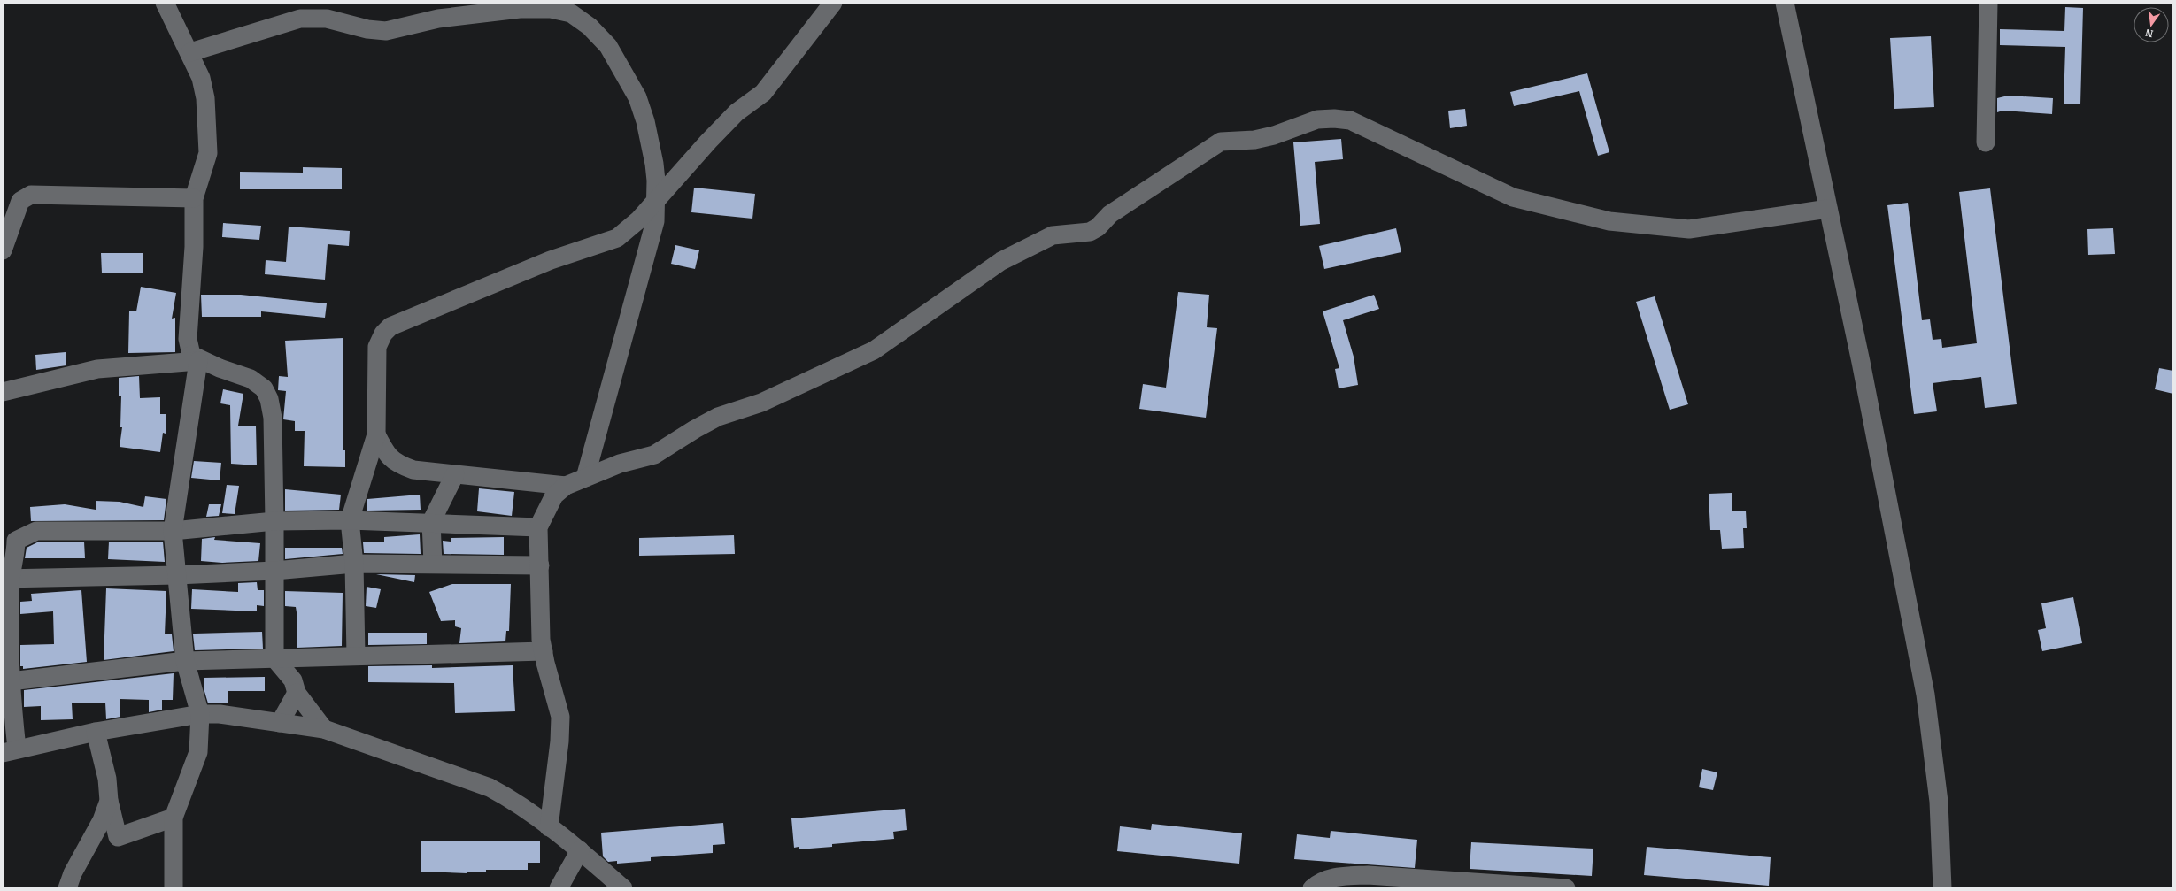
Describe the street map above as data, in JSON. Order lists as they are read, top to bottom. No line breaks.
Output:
{"north":"bottom"}
